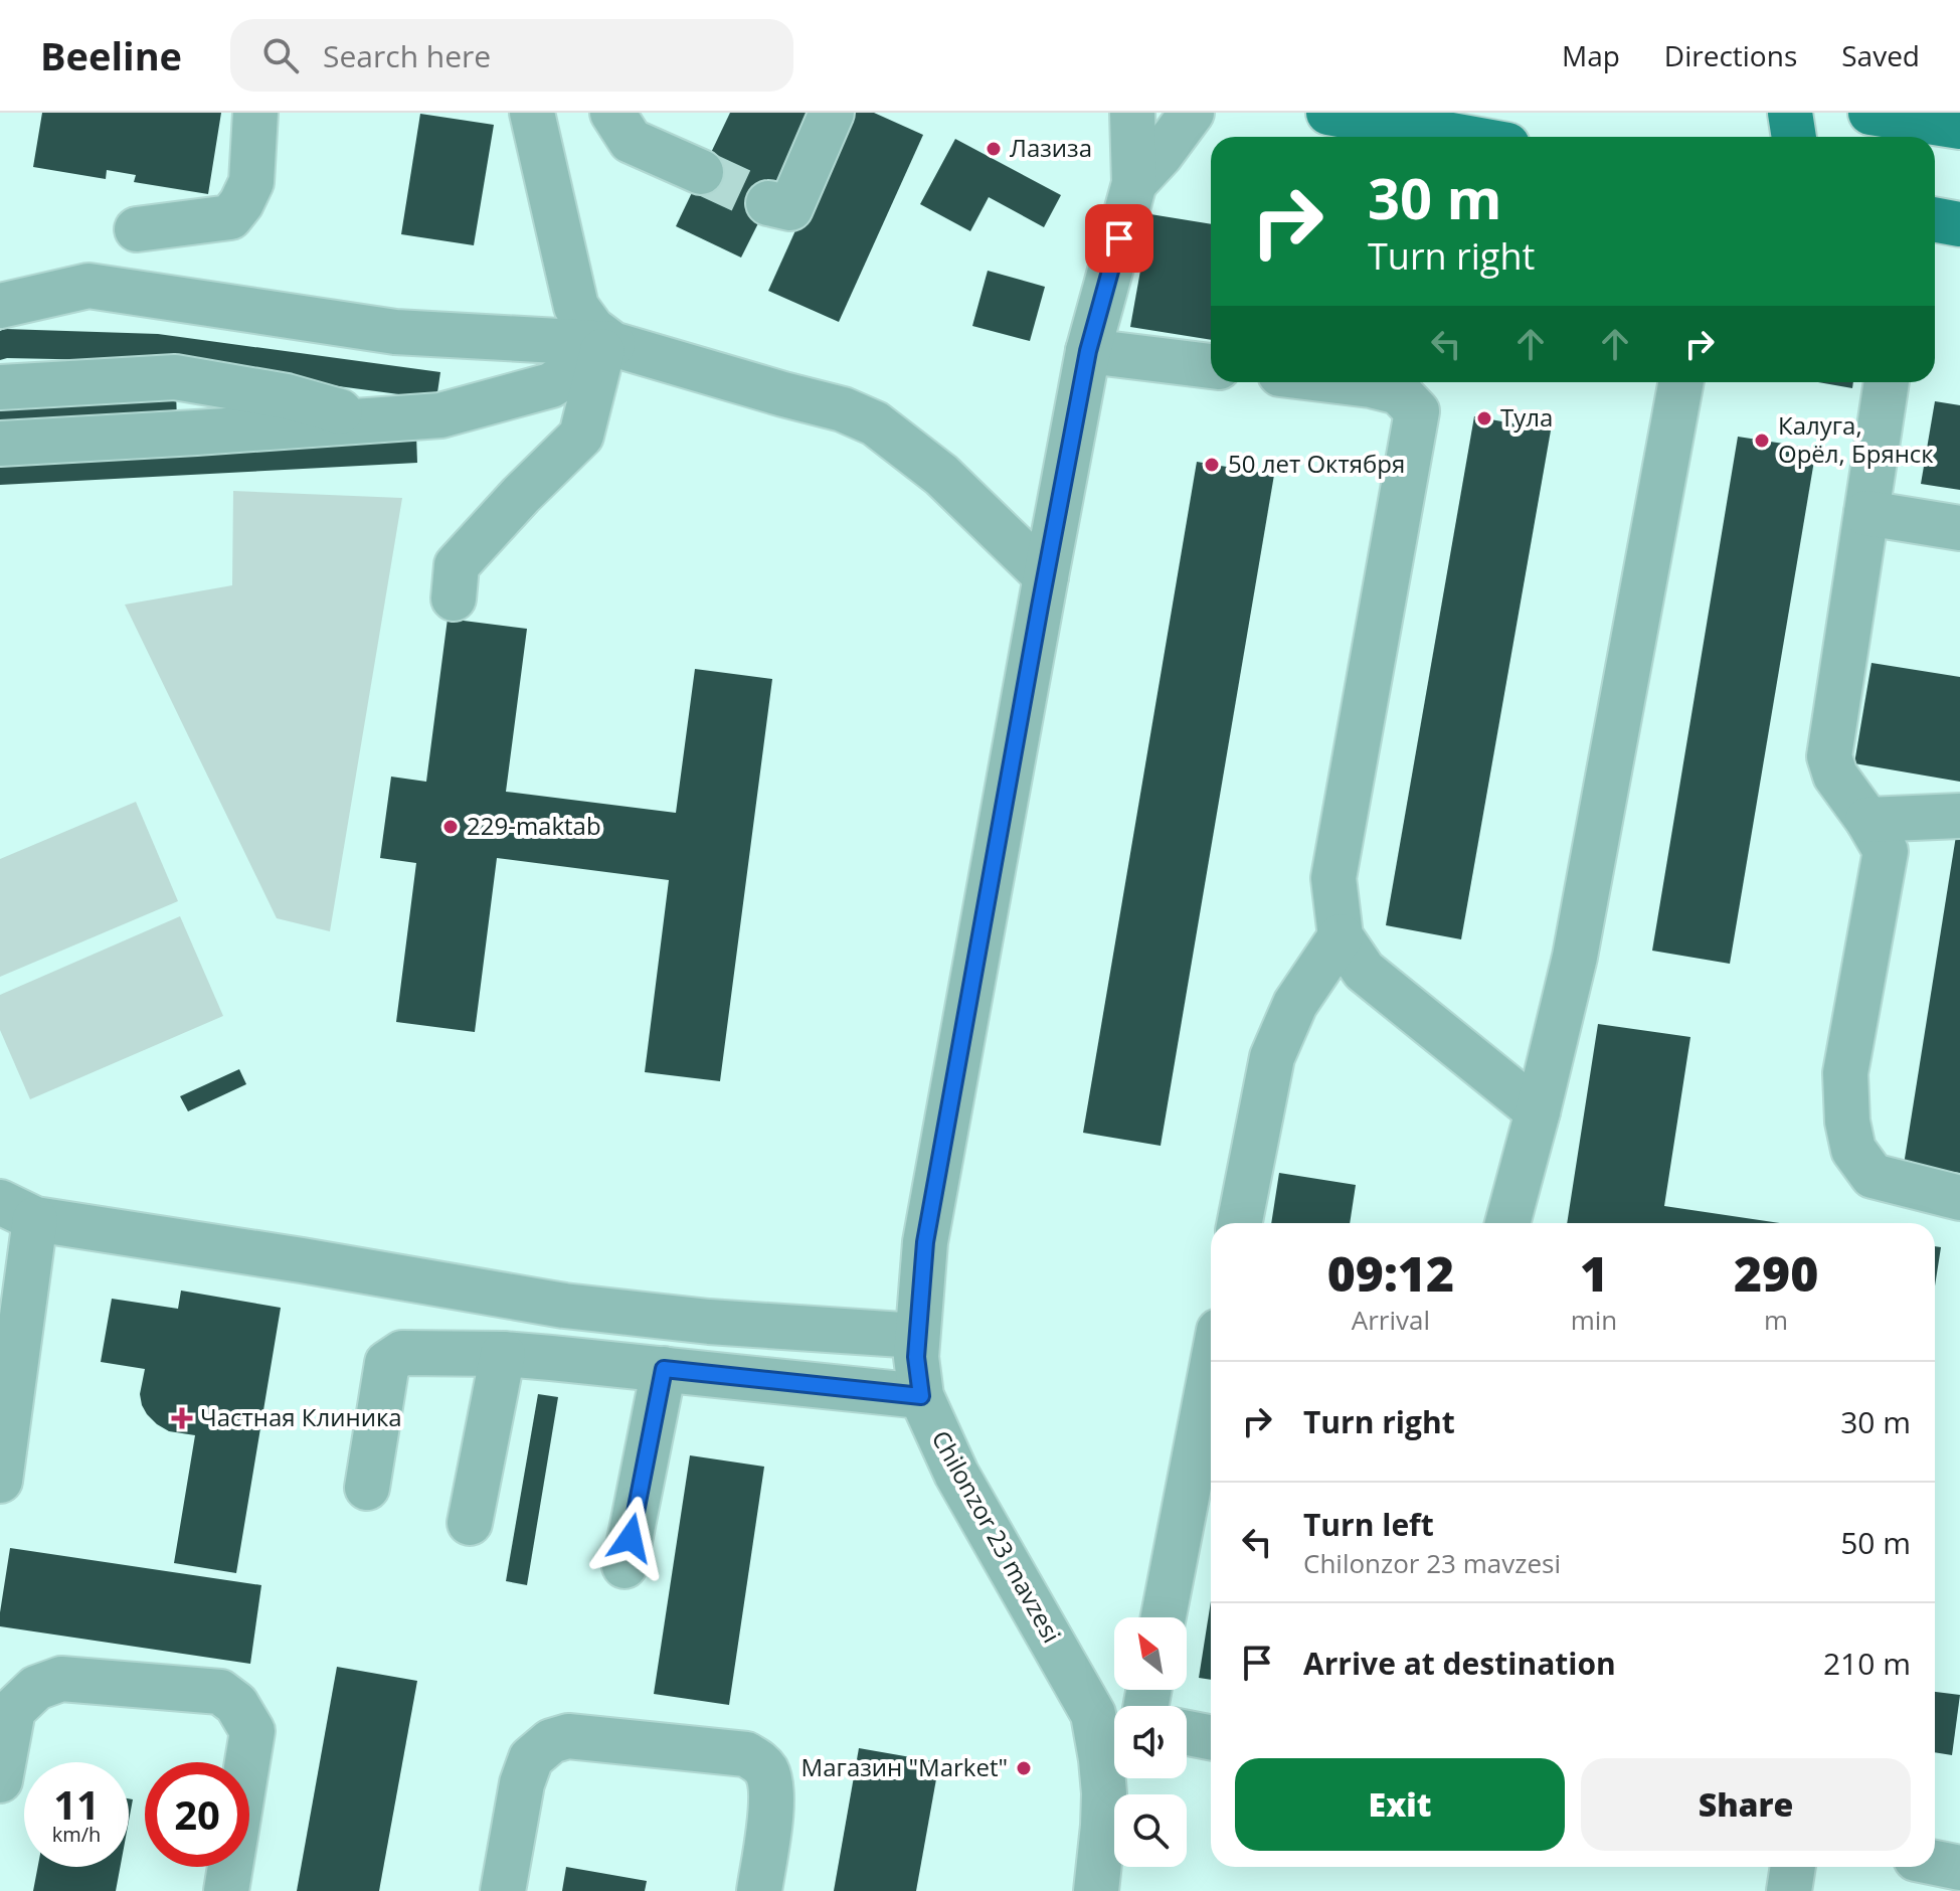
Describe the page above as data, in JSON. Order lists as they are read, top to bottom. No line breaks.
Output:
{"streets":{"street":["Chilonzor 23 mavzesi"]},"places":{"other":["Лазиза","Тула","Калуга, Орёл, Брянск","50 лет Октября","229-maktab","Магазин \"Market\""],"health":["Частная Клиника"]},"north":"top left","page":{"header":"Beeline","search":"Search here","nav":["Map","Directions","Saved"],"turn":["30 m","Turn right"],"eta":["09:12","Arrival","1","min","290","m"],"list":[{"name":"Turn right","value":"30 m"},{"name":"Turn left","note":"Chilonzor 23 mavzesi","value":"50 m"},{"name":"Arrive at destination","value":"210 m"}],"buttons":["Exit","Share"],"speed":"11 km/h","limit":"20"}}
